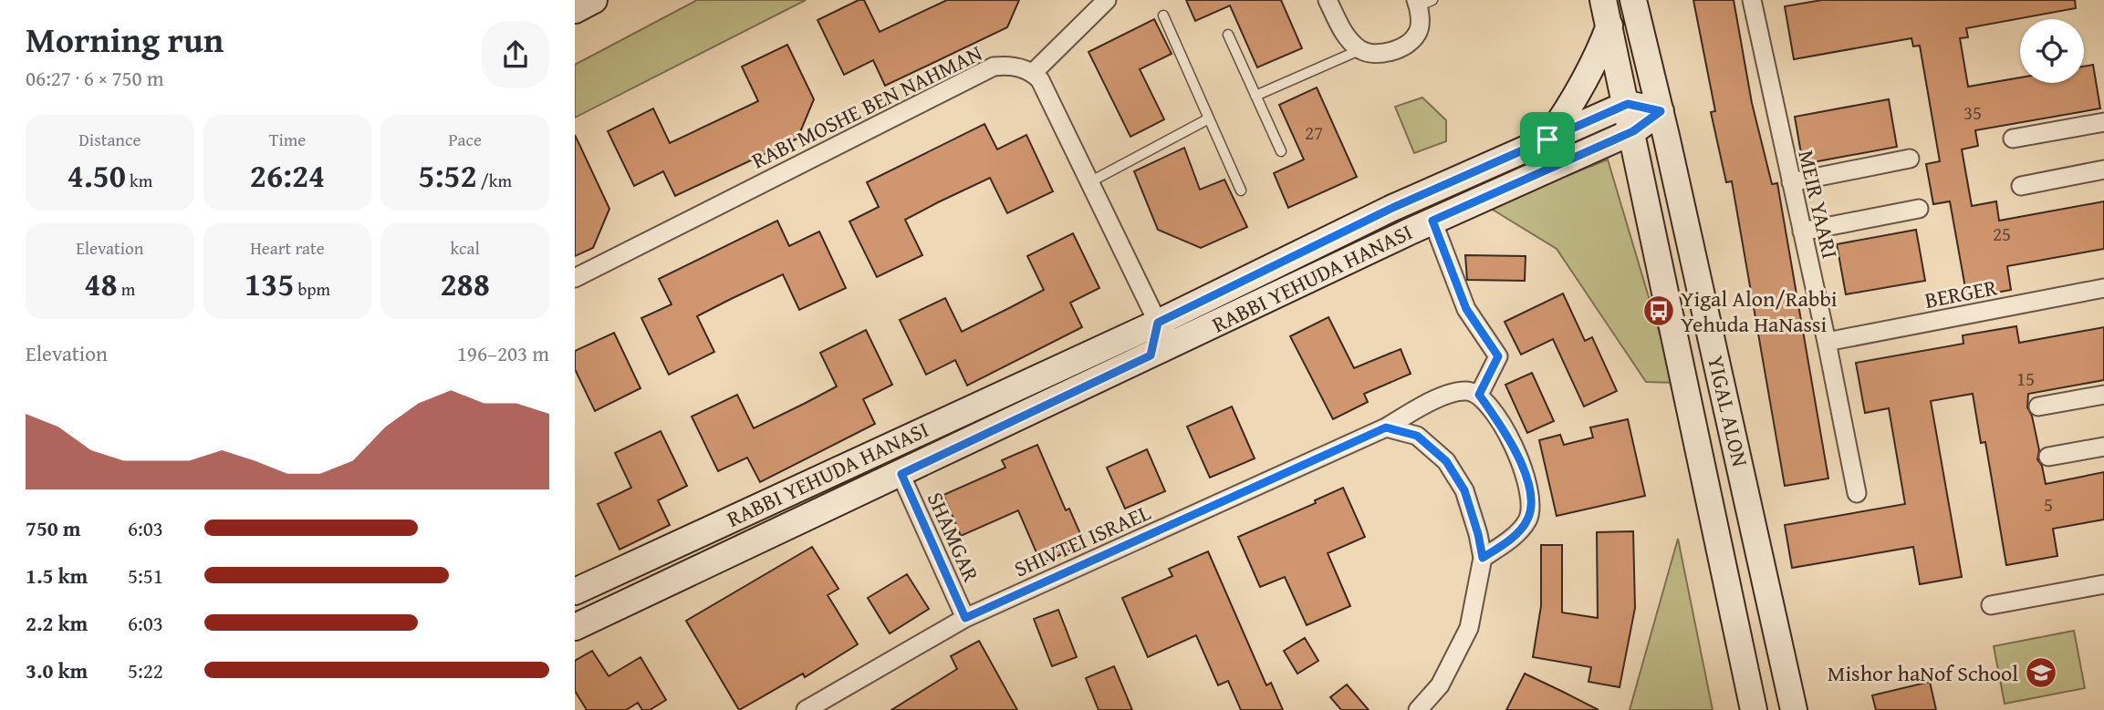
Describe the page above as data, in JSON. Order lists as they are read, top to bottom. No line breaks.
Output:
{"streets":{"street":["RABI MOSHE BEN NAHMAN","MEIR YAARI","RABBI YEHUDA HANASI","BERGER","YIGAL ALON","SHAMGAR","SHIVTEI ISRAEL"]},"crossings":[["MEIR YAARI","BERGER"],["RABBI YEHUDA HANASI","YIGAL ALON"],["RABBI YEHUDA HANASI","SHAMGAR"],["SHAMGAR","SHIVTEI ISRAEL"]],"places":{"bus stop":["Yigal Alon/Rabbi Yehuda HaNassi"],"school or university":["Mishor haNof School"]},"house_numbers":["35","27","25","15","5"],"page":{"heading":["Morning run","06:27 · 6 × 750 m"],"stats":[["Distance","4.50 km"],["Time","26:24"],["Pace","5:52 /km"],["Elevation","48 m"],["Heart rate","135 bpm"],["kcal","288"]],"chart":["Elevation","196–203 m"],"list":[{"name":"750 m","note":"6:03"},{"name":"1.5 km","note":"5:51"},{"name":"2.2 km","note":"6:03"},{"name":"3.0 km","note":"5:22"}]}}
